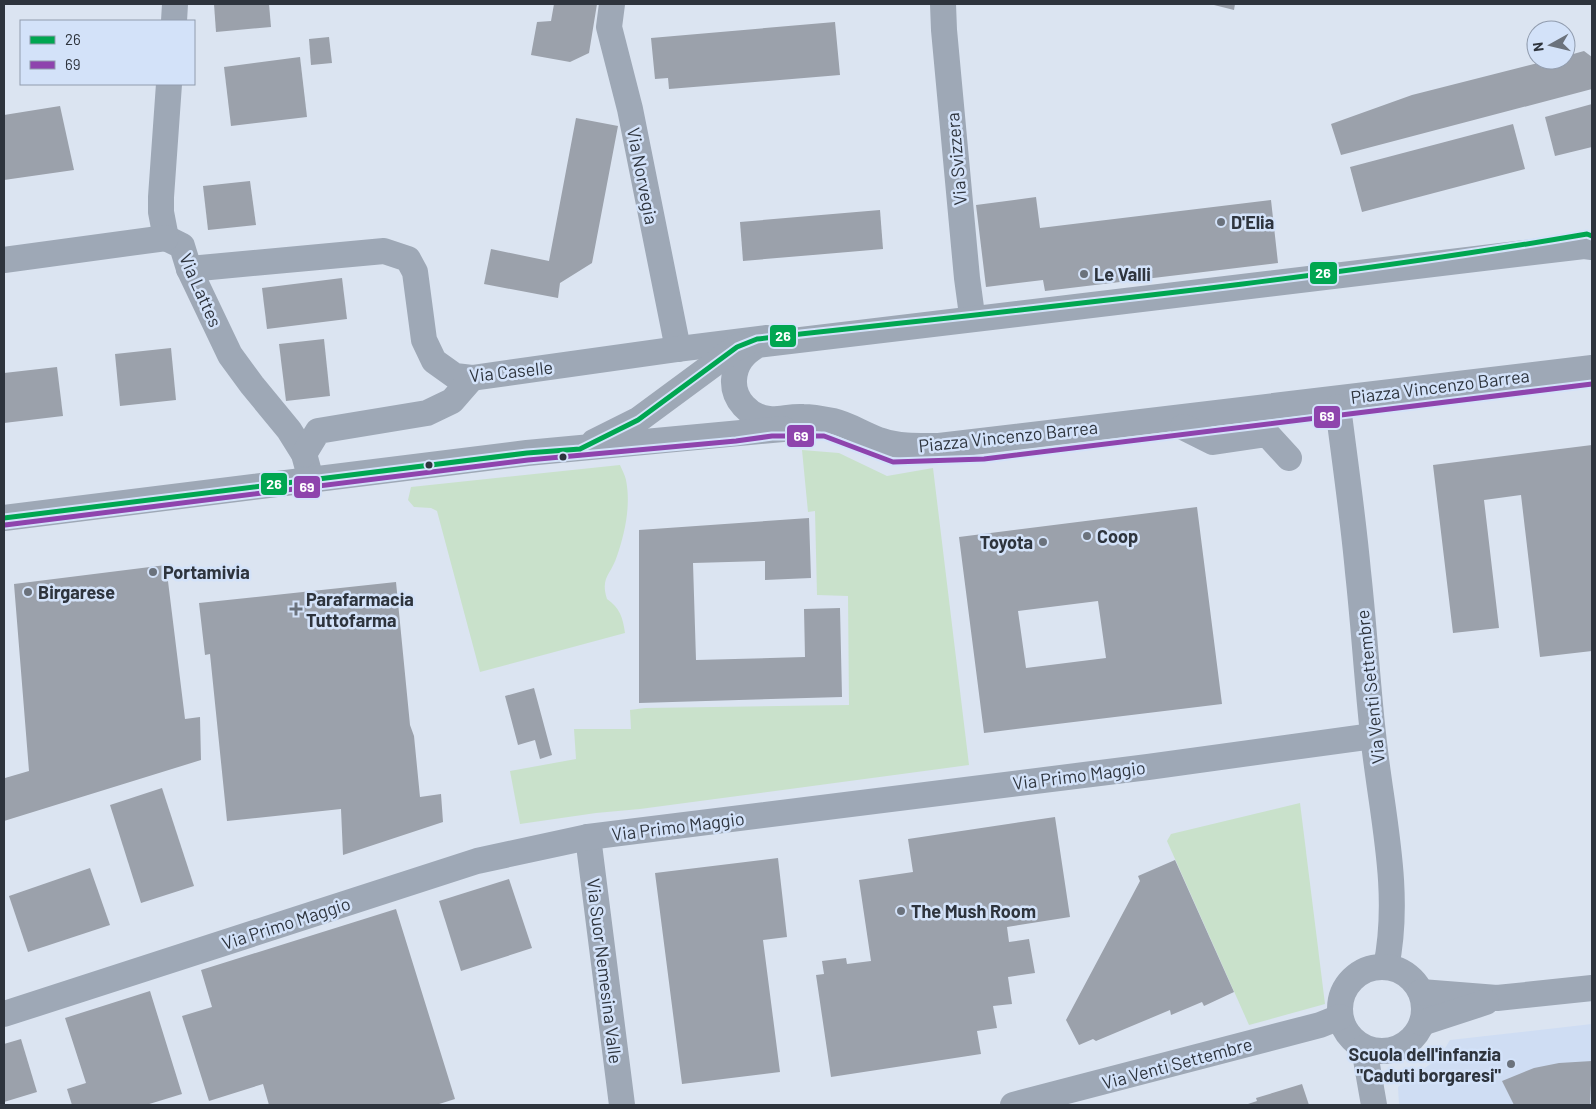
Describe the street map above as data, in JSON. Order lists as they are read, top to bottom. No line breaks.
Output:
{"streets":{"street":["Via Svizzera","Via Norvegia","Via Lattes","Via Caselle","Piazza Vincenzo Barrea","Via Venti Settembre","Via Primo Maggio","Via Suor Nemesina Valle"]},"crossings":[["Via Svizzera","Via Caselle"],["Via Norvegia","Via Caselle"],["Via Lattes","Via Caselle"],["Via Caselle","Piazza Vincenzo Barrea"],["Via Venti Settembre","Via Primo Maggio"],["Via Primo Maggio","Via Suor Nemesina Valle"]],"places":{"other":["D'Elia","Le Valli","Coop","Toyota","Portamivia","Birgarese","The Mush Room","Scuola dell'infanzia \"Caduti borgaresi\""],"health":["Parafarmacia Tuttofarma"]},"lines":["transit line 26","transit line 69"],"legend":["26","69"],"north":"left"}
